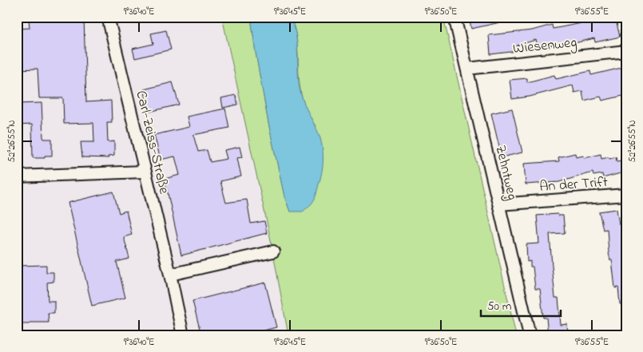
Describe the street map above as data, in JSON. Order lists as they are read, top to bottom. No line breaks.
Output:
{"streets":{"street":["Wiesenweg","Carl-Zeiss-Straße","Zehntweg","An der Trift"]},"crossings":[["Wiesenweg","Zehntweg"],["Zehntweg","An der Trift"]],"scale_bar":"50 m","coordinates":["9°36'40\"E","9°36'45\"E","9°36'50\"E","9°36'55\"E","52°26'55\"N"]}
